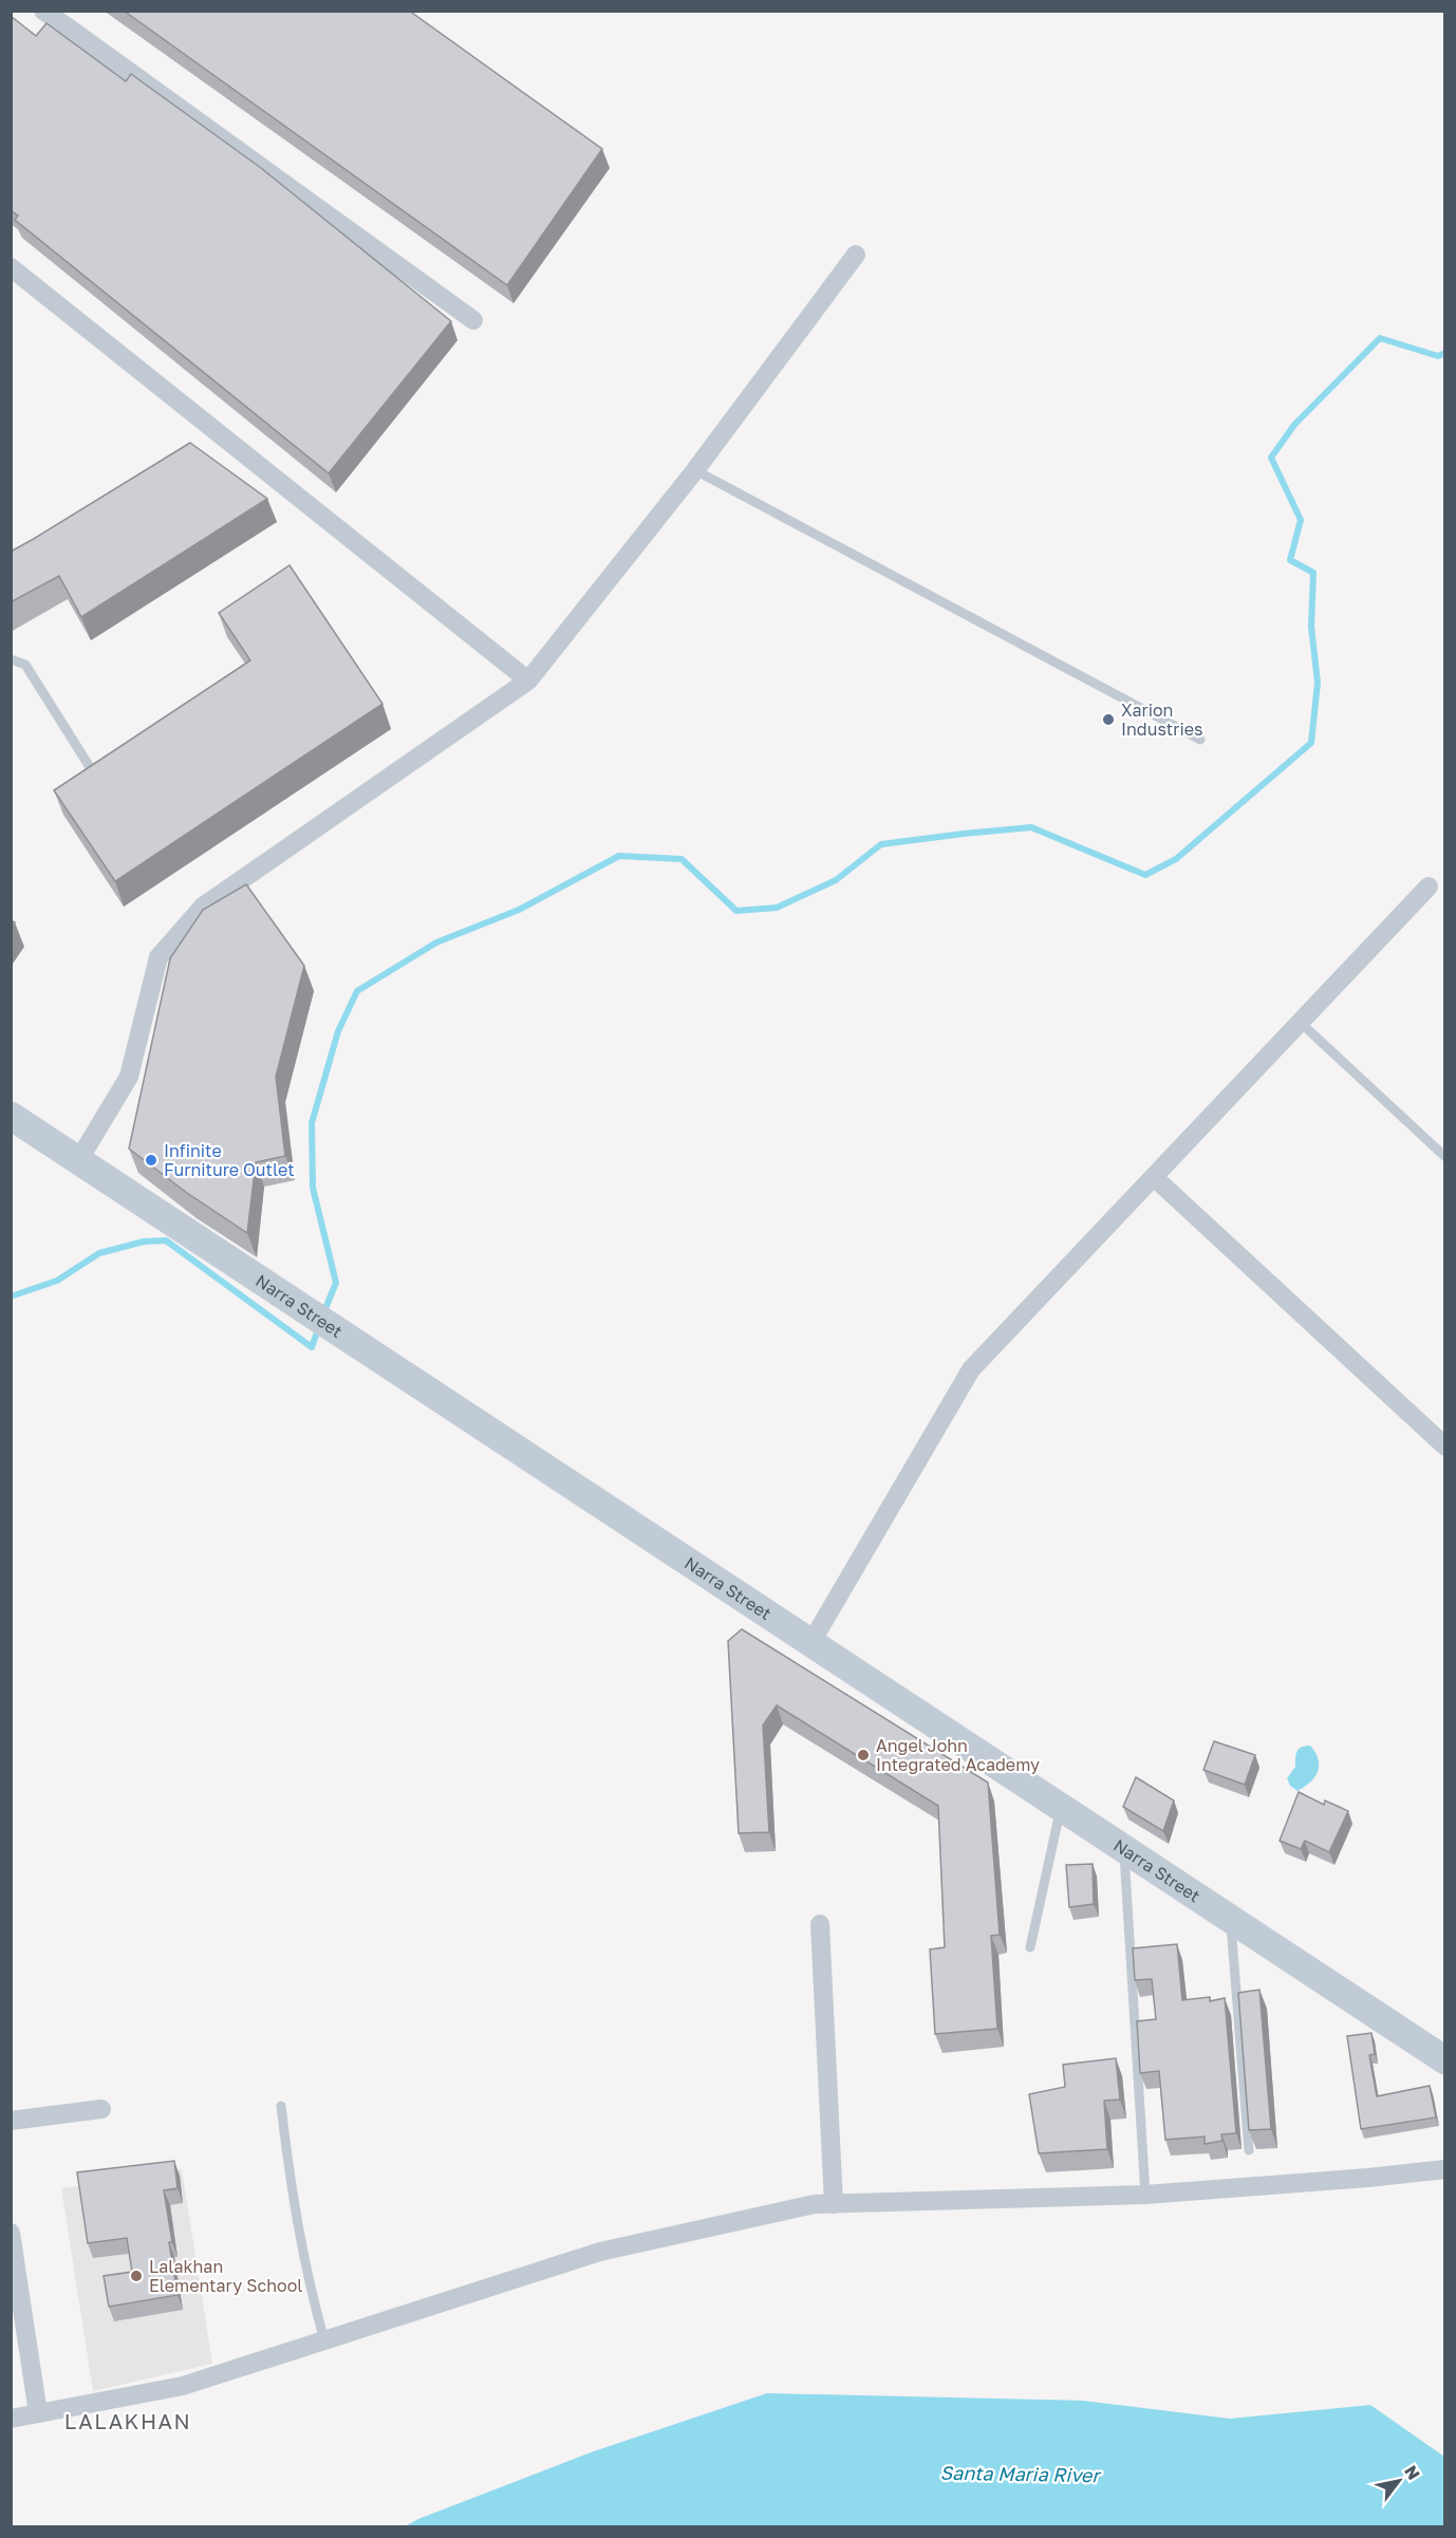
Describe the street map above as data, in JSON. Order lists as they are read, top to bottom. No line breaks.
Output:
{"streets":{"main road":["Narra Street"]},"districts":["LALAKHAN"],"water":["Santa Maria River"],"places":["Xarion Industries","Infinite Furniture Outlet","Angel John Integrated Academy","Lalakhan Elementary School"],"north":"top right"}
